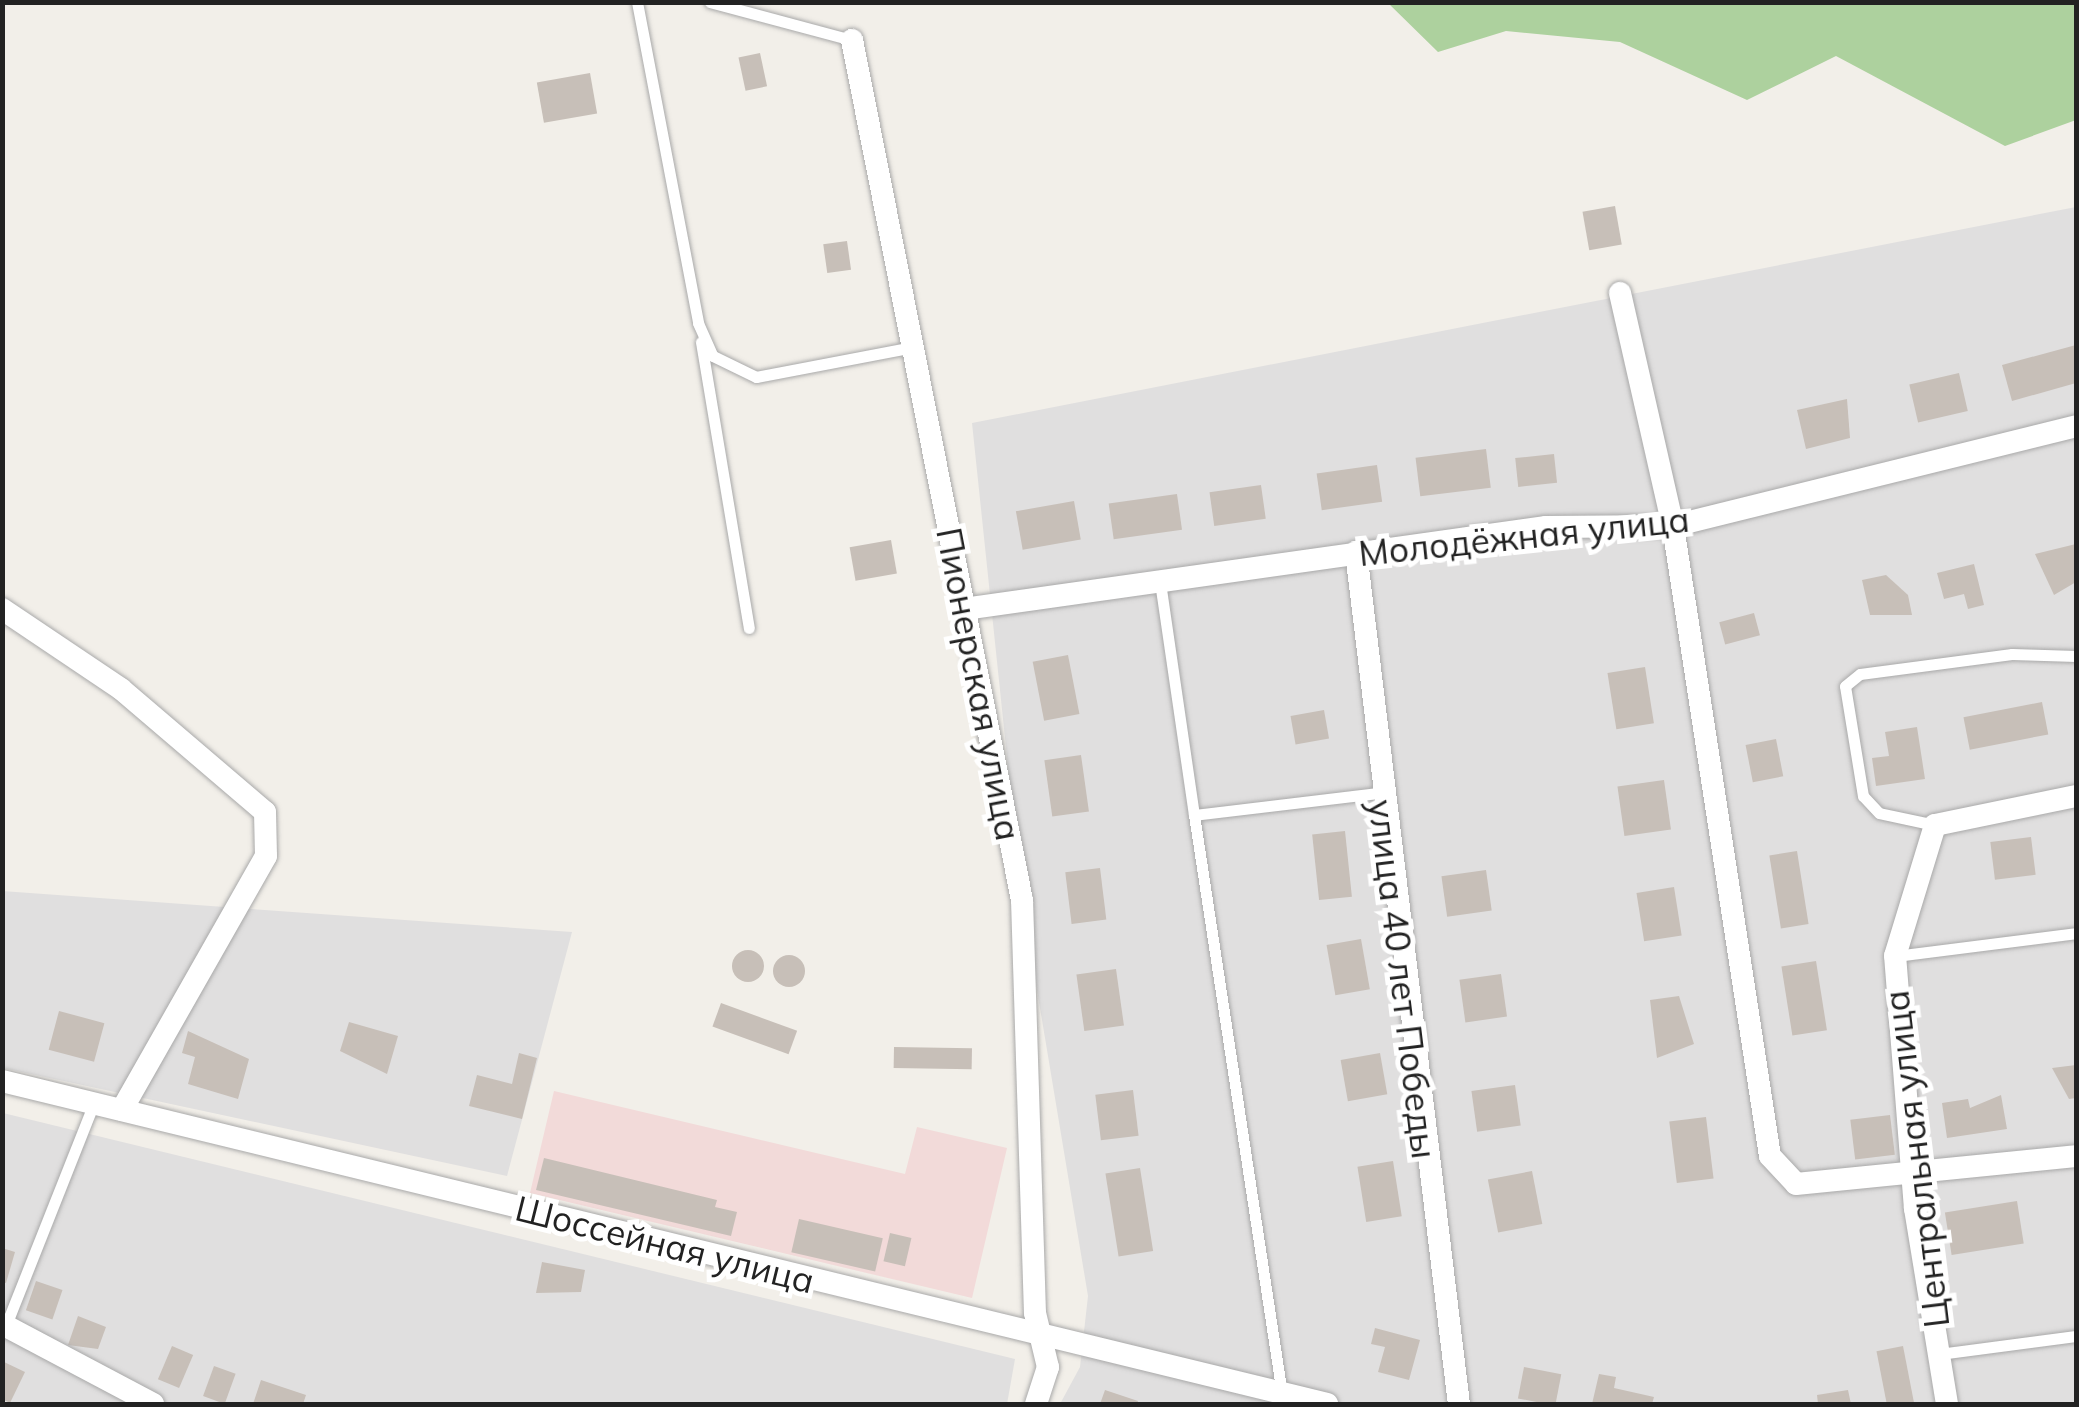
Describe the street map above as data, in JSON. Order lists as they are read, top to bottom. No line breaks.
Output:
{"streets":{"street":["Молодёжная улица","Пионерская улица","улица 40 лет Победы","Центральная улица","Шоссейная улица"]},"crossings":[["Молодёжная улица","Пионерская улица"],["Молодёжная улица","улица 40 лет Победы"],["Пионерская улица","Шоссейная улица"]]}
